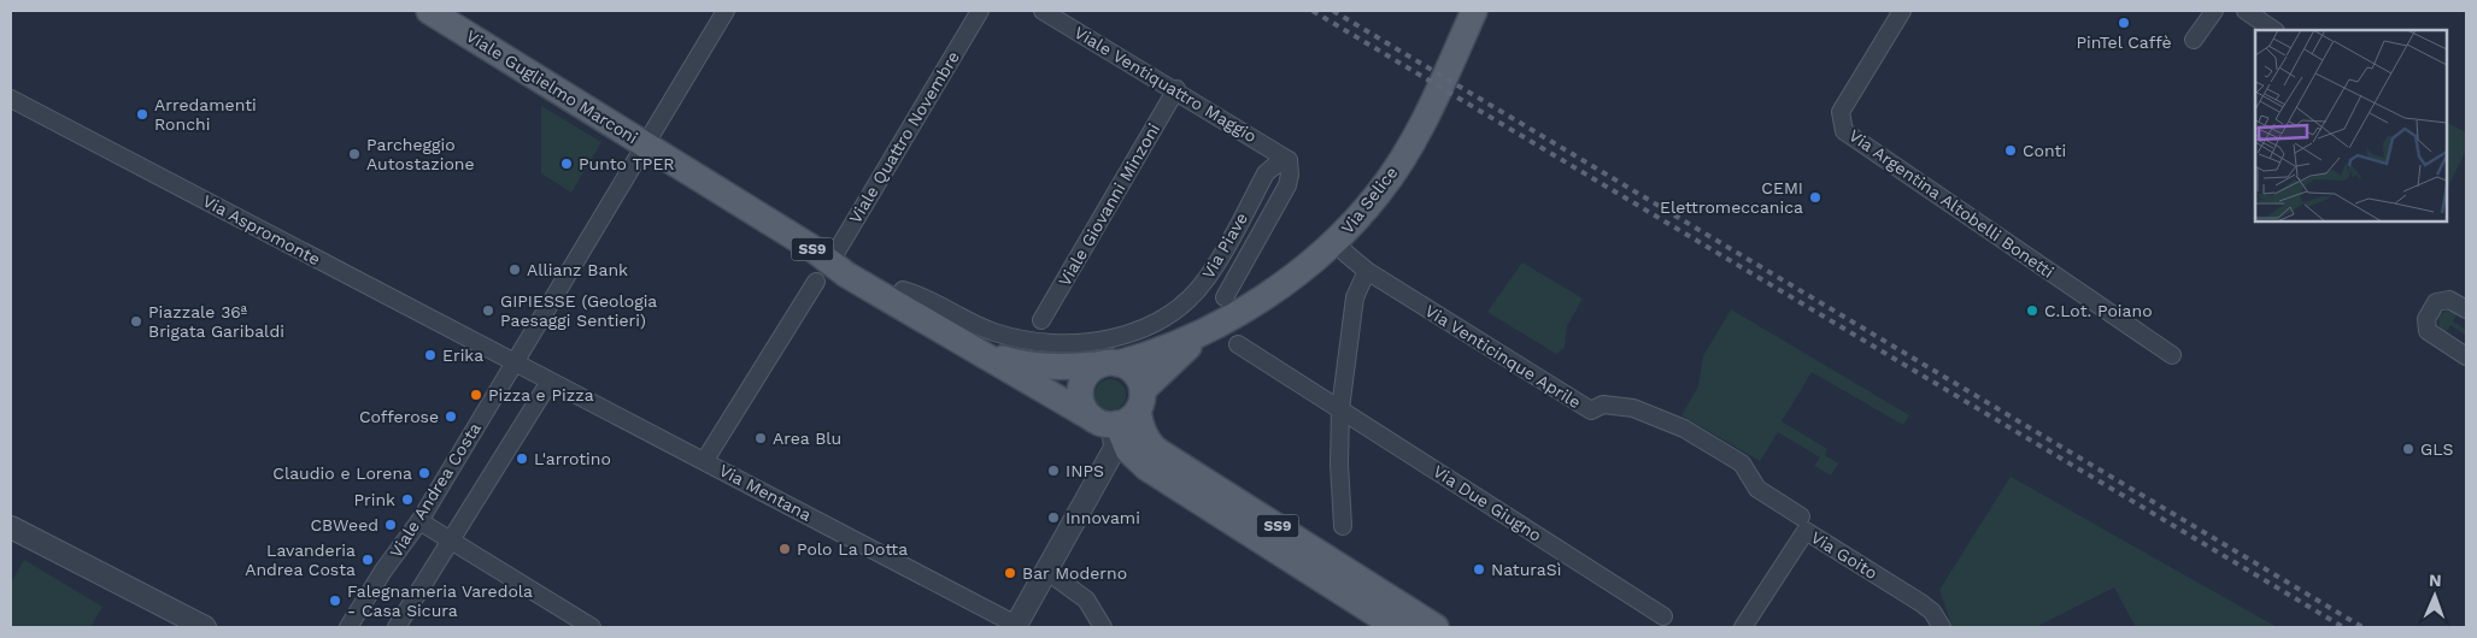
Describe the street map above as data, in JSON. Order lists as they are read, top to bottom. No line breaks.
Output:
{"streets":{"main road":["Viale Guglielmo Marconi","Via Selice","SS9"],"street":["Viale Ventiquattro Maggio","Viale Quattro Novembre","Via Argentina Altobelli Bonetti","Viale Giovanni Minzoni","Via Aspromonte","Via Piave","Via Venticinque Aprile","Viale Andrea Costa","Via Mentana","Via Due Giugno","Via Goito"]},"crossings":[["Viale Ventiquattro Maggio","Viale Giovanni Minzoni"],["Viale Ventiquattro Maggio","Via Piave"],["Viale Guglielmo Marconi","SS9"],["Viale Guglielmo Marconi","Viale Andrea Costa"],["Viale Quattro Novembre","SS9"],["Viale Quattro Novembre","Via Mentana"],["Via Selice","SS9"],["Via Selice","Via Venticinque Aprile"],["Via Aspromonte","Viale Andrea Costa"],["Via Aspromonte","Via Mentana"],["SS9","Viale Andrea Costa"],["Viale Andrea Costa","Via Mentana"]],"places":["PinTel Caffè","Arredamenti Ronchi","Conti","Parcheggio Autostazione","Punto TPER","CEMI Elettromeccanica","Allianz Bank","GIPIESSE (Geologia Paesaggi Sentieri)","C.Lot. Poiano","Piazzale 36ª Brigata Garibaldi","Erika","Pizza e Pizza","Cofferose","Area Blu","GLS","L'arrotino","INPS","Claudio e Lorena","Prink","Innovami","CBWeed","Polo La Dotta","Lavanderia Andrea Costa","NaturaSì","Bar Moderno","Falegnameria Varedola - Casa Sicura"],"north":"top"}
